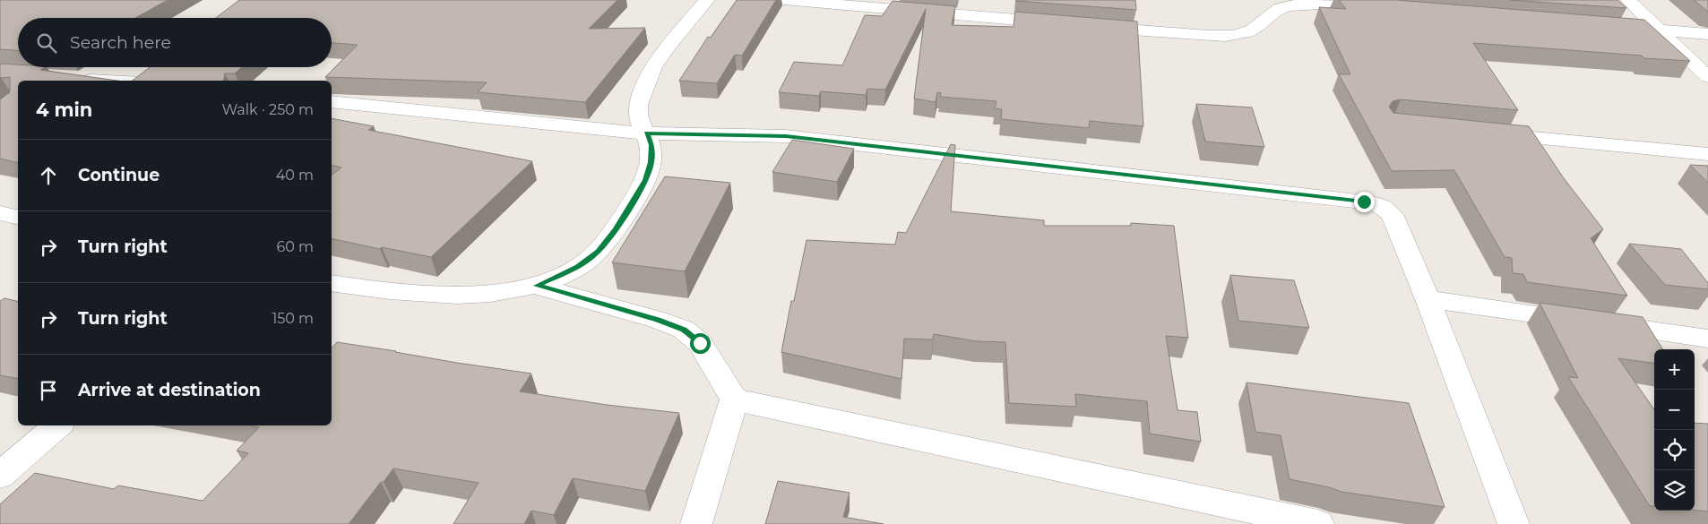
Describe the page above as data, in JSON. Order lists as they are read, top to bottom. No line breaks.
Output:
{"page":{"search":"Search here","heading":["4 min","Walk · 250 m"],"list":[["Continue","40 m"],["Turn right","60 m"],["Turn right","150 m"],"Arrive at destination"],"map_buttons":["+","−"]}}
